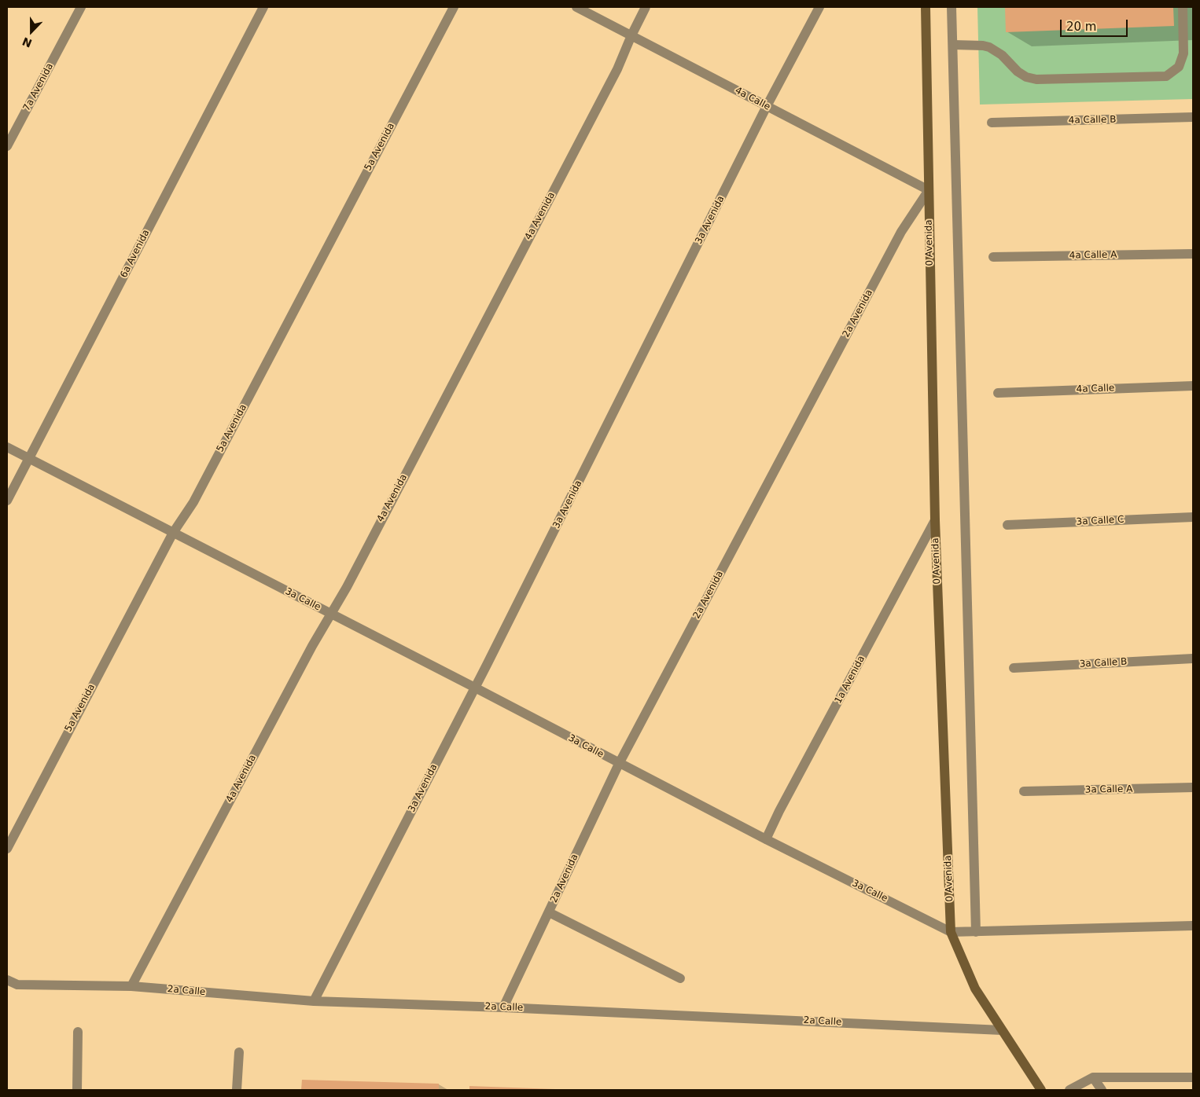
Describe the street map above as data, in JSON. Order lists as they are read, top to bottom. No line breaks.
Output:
{"streets":{"street":["7a Avenida","4a Calle","4a Calle B","5a Avenida","4a Avenida","3a Avenida","0 Avenida","6a Avenida","4a Calle A","2a Avenida","3a Calle C","3a Calle","3a Calle B","1a Avenida","3a Calle A","2a Calle"]},"crossings":[["4a Calle","4a Avenida"],["4a Calle","3a Avenida"],["4a Calle","0 Avenida"],["4a Calle","2a Avenida"],["5a Avenida","3a Calle"],["4a Avenida","3a Calle"],["4a Avenida","2a Calle"],["3a Avenida","3a Calle"],["3a Avenida","2a Calle"],["0 Avenida","2a Avenida"],["0 Avenida","3a Calle"],["0 Avenida","1a Avenida"],["0 Avenida","2a Calle"],["6a Avenida","3a Calle"],["2a Avenida","3a Calle"],["2a Avenida","2a Calle"],["3a Calle","1a Avenida"]],"scale_bar":"20 m","north":"bottom"}
